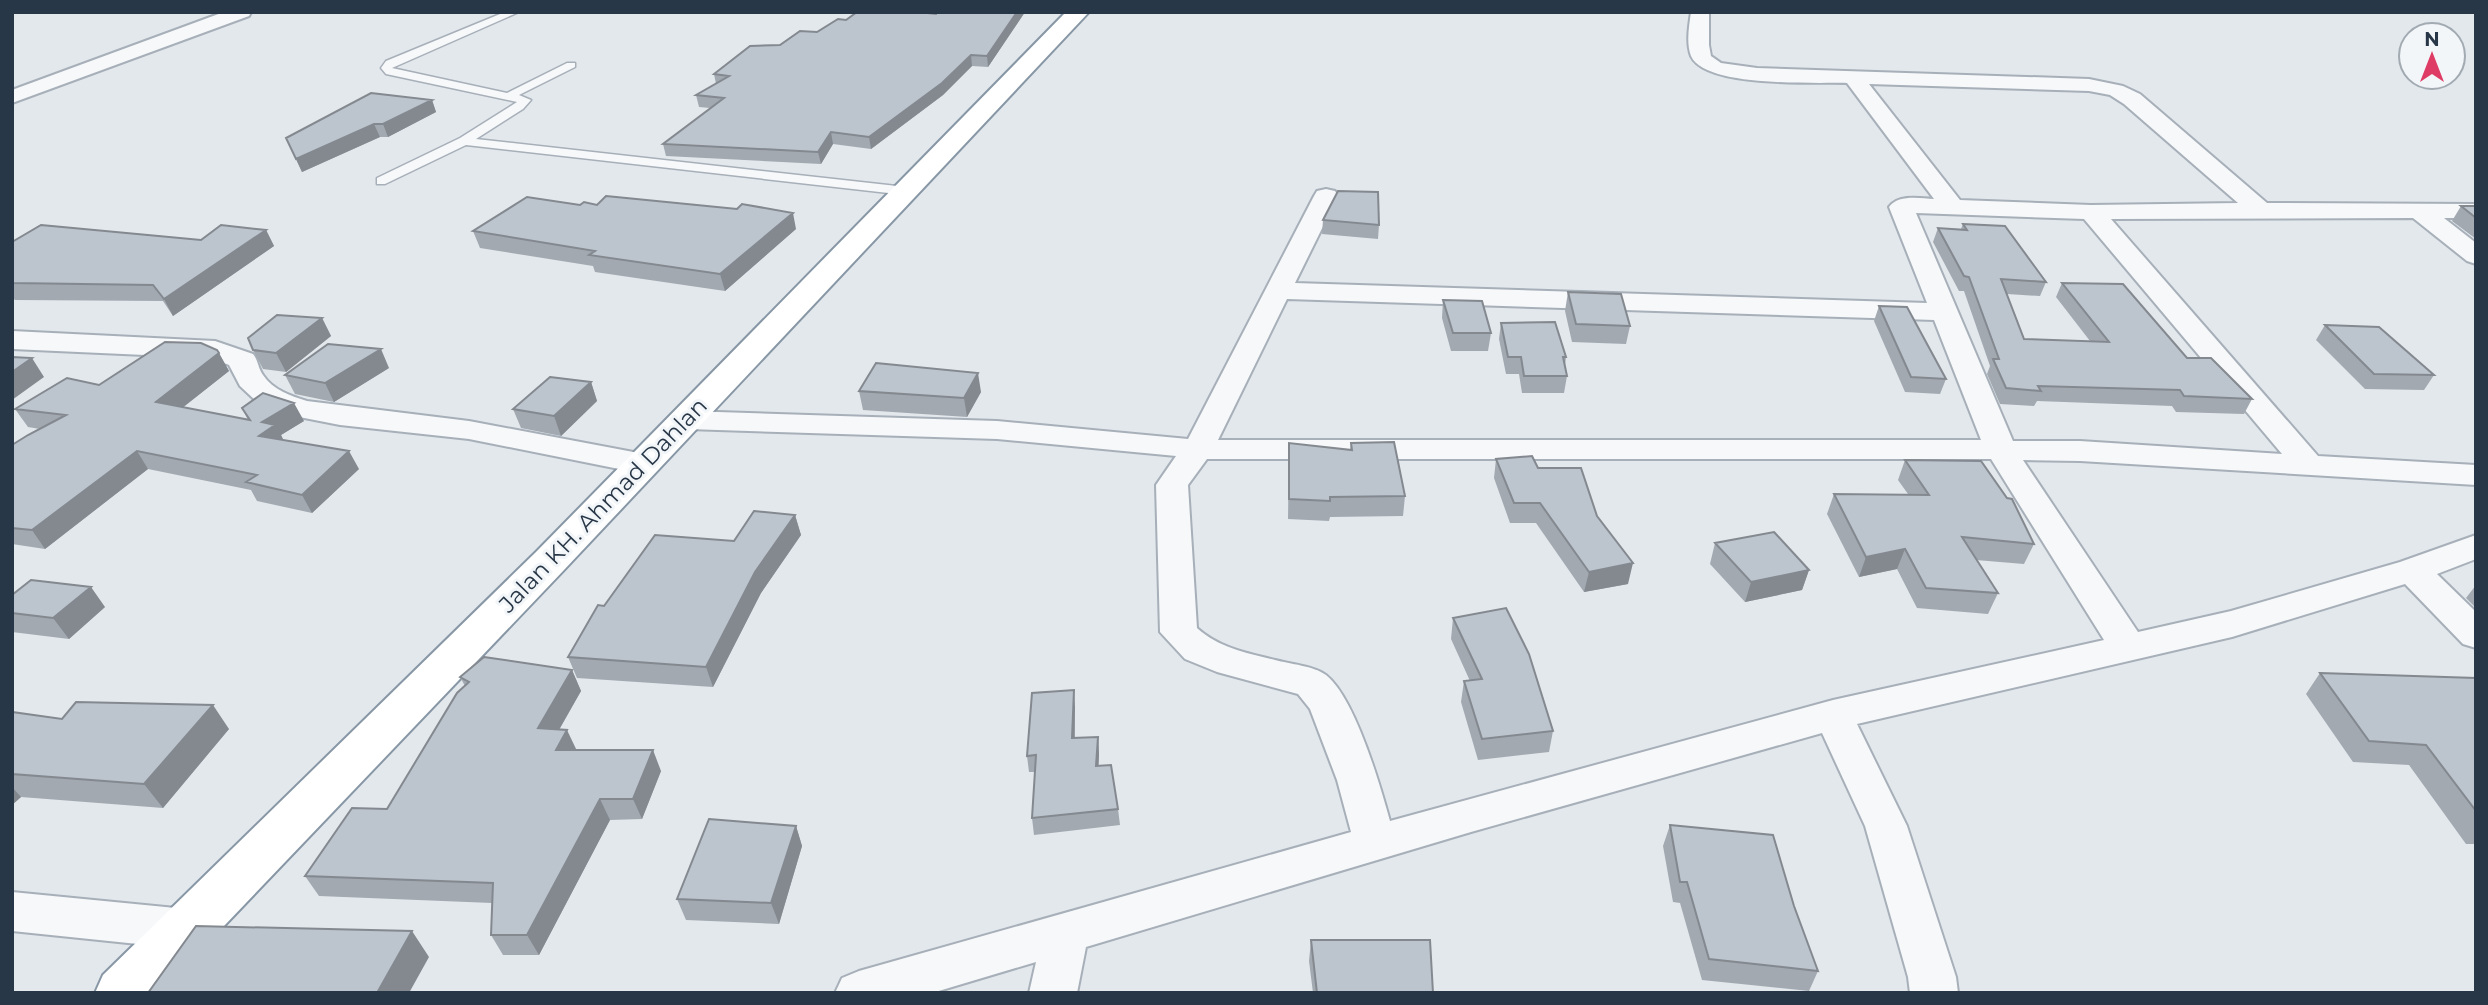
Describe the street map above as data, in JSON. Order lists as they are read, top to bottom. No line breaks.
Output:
{"streets":{"highway":["Jalan KH. Ahmad Dahlan"]},"north":"top"}
